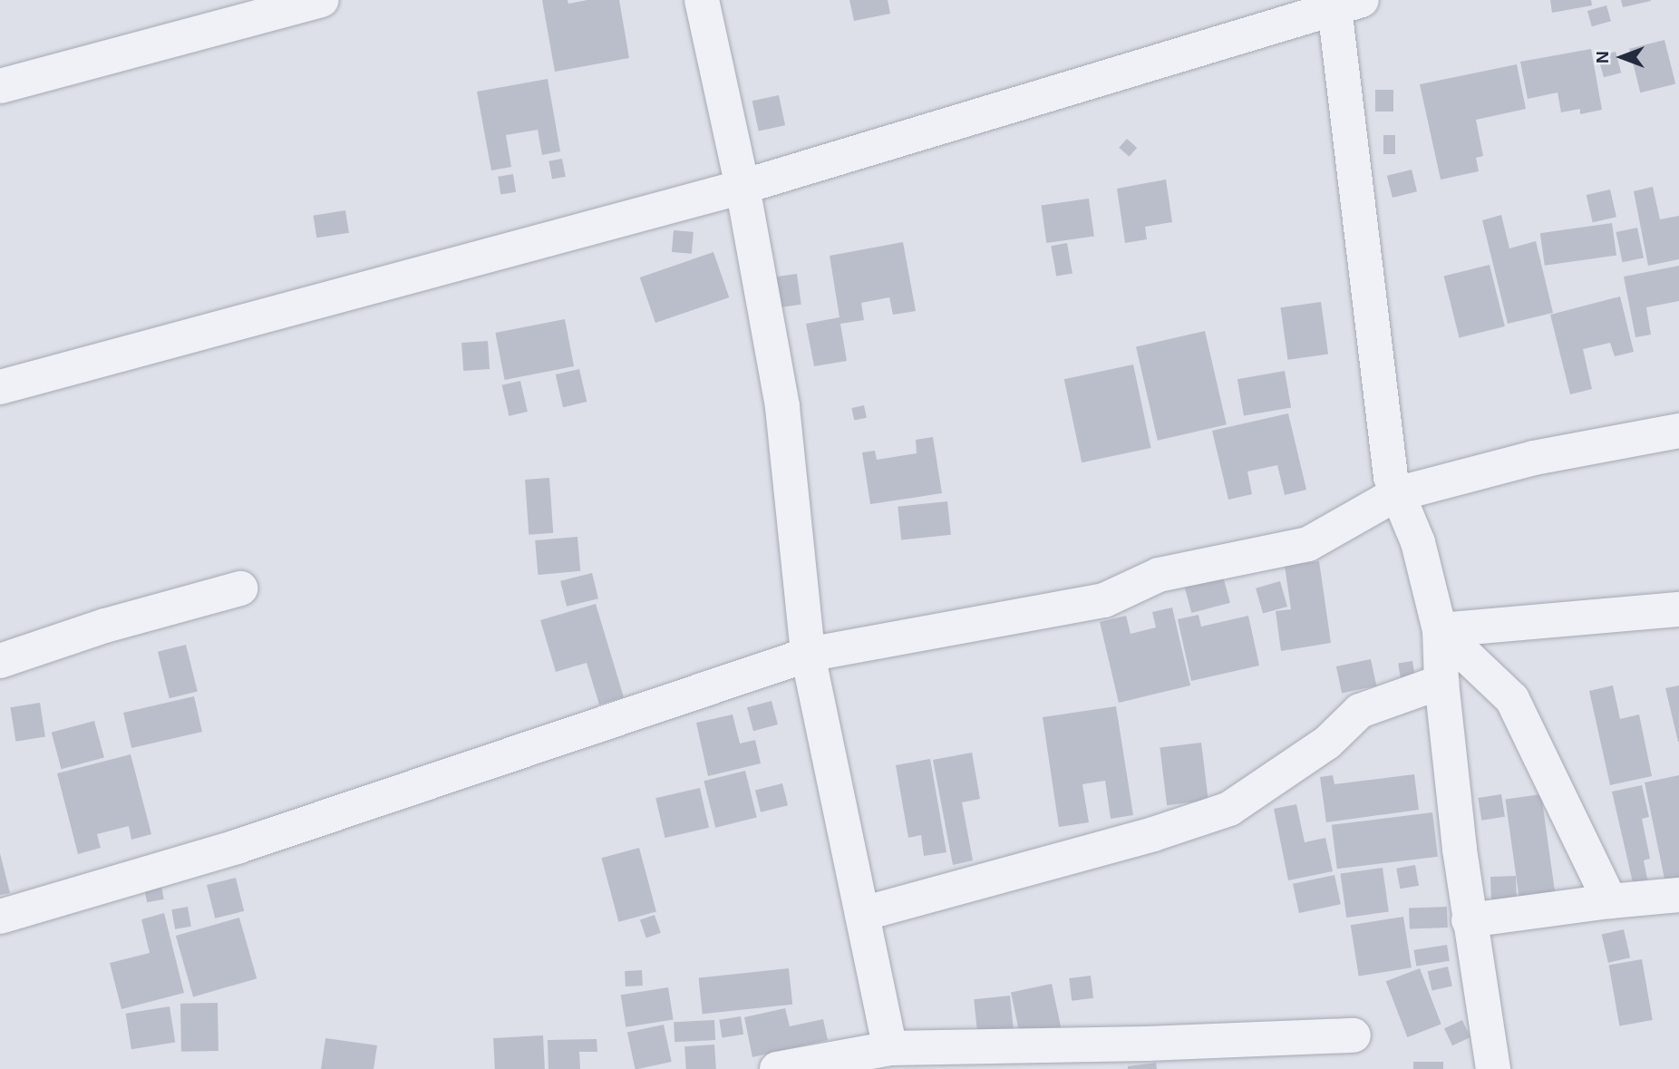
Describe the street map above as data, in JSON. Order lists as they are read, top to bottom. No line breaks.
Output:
{"north":"left"}
